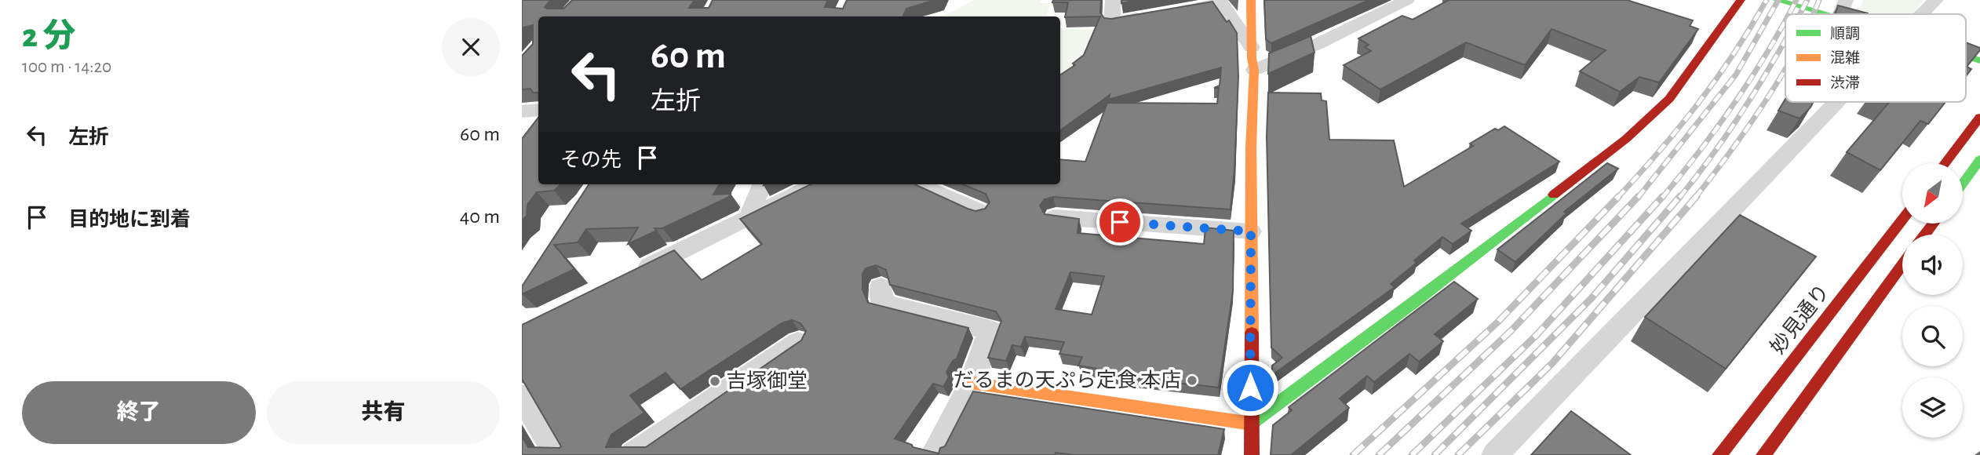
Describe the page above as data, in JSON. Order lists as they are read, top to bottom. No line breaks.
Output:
{"streets":{"street":["妙見通り"]},"places":["だるまの天ぷら定食 本店","吉塚御堂"],"legend":["順調","混雑","渋滞"],"north":"bottom left","page":{"heading":["2 分","100 m · 14:20"],"turn":["60 m","左折"],"list":[{"name":"左折","value":"60 m"},{"name":"目的地に到着","value":"40 m"}],"then":"その先","buttons":["終了","共有"]}}
